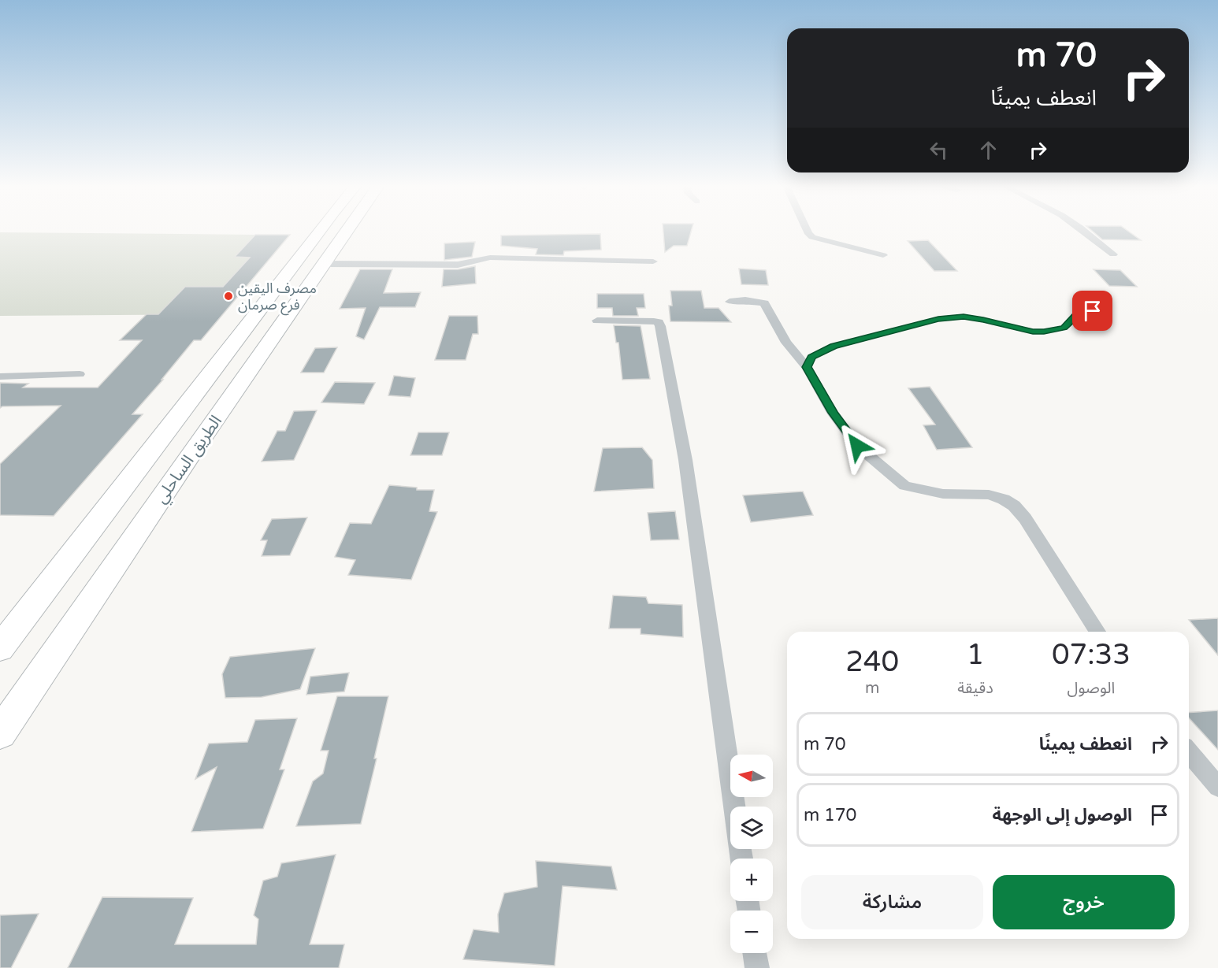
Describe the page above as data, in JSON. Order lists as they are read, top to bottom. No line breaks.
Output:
{"streets":{"highway":["الطريق الساحلي"]},"places":["مصرف اليقين فرع صرمان"],"north":"left","page":{"turn":["70 m","انعطف يمينًا"],"eta":["07:33","الوصول","1","دقيقة","240","m"],"list":[{"name":"انعطف يمينًا","value":"70 m"},{"name":"الوصول إلى الوجهة","value":"170 m"}],"map_buttons":["+","−"],"buttons":["خروج","مشاركة"]}}
